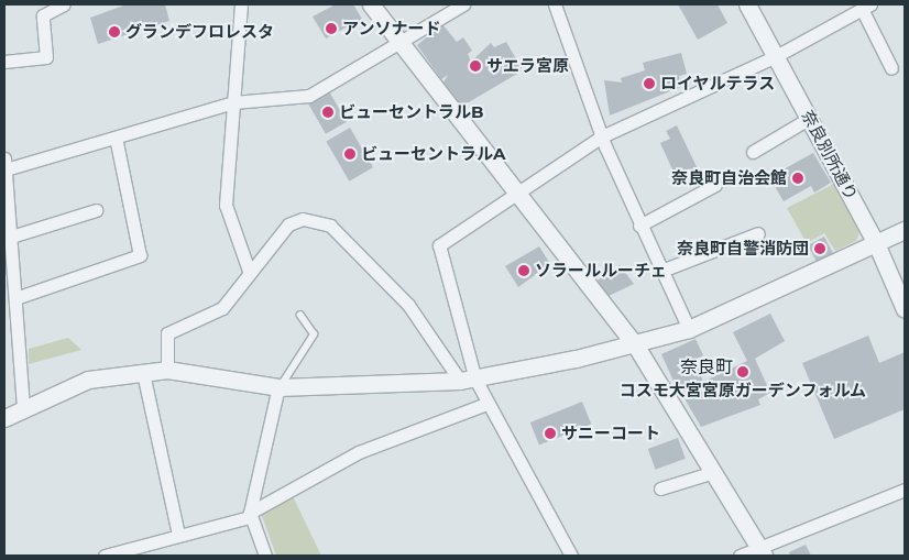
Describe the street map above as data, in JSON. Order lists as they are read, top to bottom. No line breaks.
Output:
{"streets":{"street":["奈良別所通り"]},"districts":["奈良町"],"places":["アンソナード","グランデフロレスタ","サエラ宮原","ロイヤルテラス","ビューセントラルB","ビューセントラルA","奈良町自治会館","奈良町自警消防団","ソラールルーチェ","コスモ大宮宮原ガーデンフォルム","サニーコート"]}
